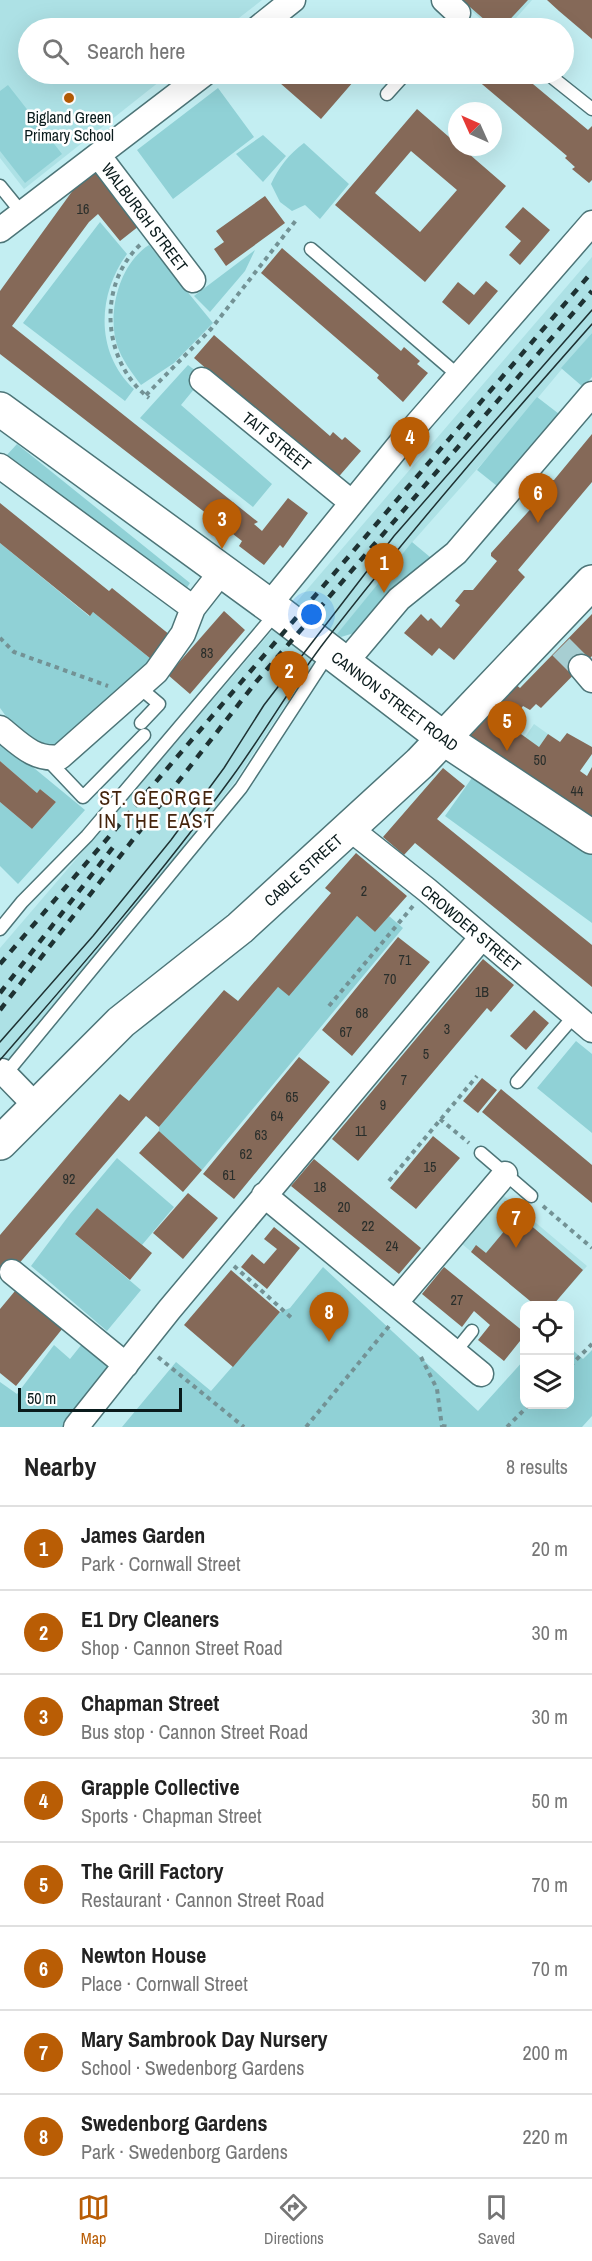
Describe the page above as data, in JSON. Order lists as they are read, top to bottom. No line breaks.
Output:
{"streets":{"main road":["CANNON STREET ROAD","CABLE STREET"],"street":["WALBURGH STREET","TAIT STREET","CROWDER STREET"]},"crossings":[["CANNON STREET ROAD","CABLE STREET"],["CABLE STREET","CROWDER STREET"]],"districts":["ST. GEORGE IN THE EAST"],"places":["Bigland Green Primary School"],"house_numbers":["16","83","50","44","2","71","70","1B","68","3","67","5","7","65","9","64","11","63","62","15","61","92","18","20","22","24","27"],"scale_bar":"50 m","north":"top left","page":{"search":"Search here","pins":["4","6","3","1","2","5","7","8"],"scale":"50 m","heading":["Nearby","8 results"],"list":[{"mark":"1","name":"James Garden","note":"Park · Cornwall Street","value":"20 m"},{"mark":"2","name":"E1 Dry Cleaners","note":"Shop · Cannon Street Road","value":"30 m"},{"mark":"3","name":"Chapman Street","note":"Bus stop · Cannon Street Road","value":"30 m"},{"mark":"4","name":"Grapple Collective","note":"Sports · Chapman Street","value":"50 m"},{"mark":"5","name":"The Grill Factory","note":"Restaurant · Cannon Street Road","value":"70 m"},{"mark":"6","name":"Newton House","note":"Place · Cornwall Street","value":"70 m"},{"mark":"7","name":"Mary Sambrook Day Nursery","note":"School · Swedenborg Gardens","value":"200 m"},{"mark":"8","name":"Swedenborg Gardens","note":"Park · Swedenborg Gardens","value":"220 m"}],"nav":["Map","Directions","Saved"]}}
